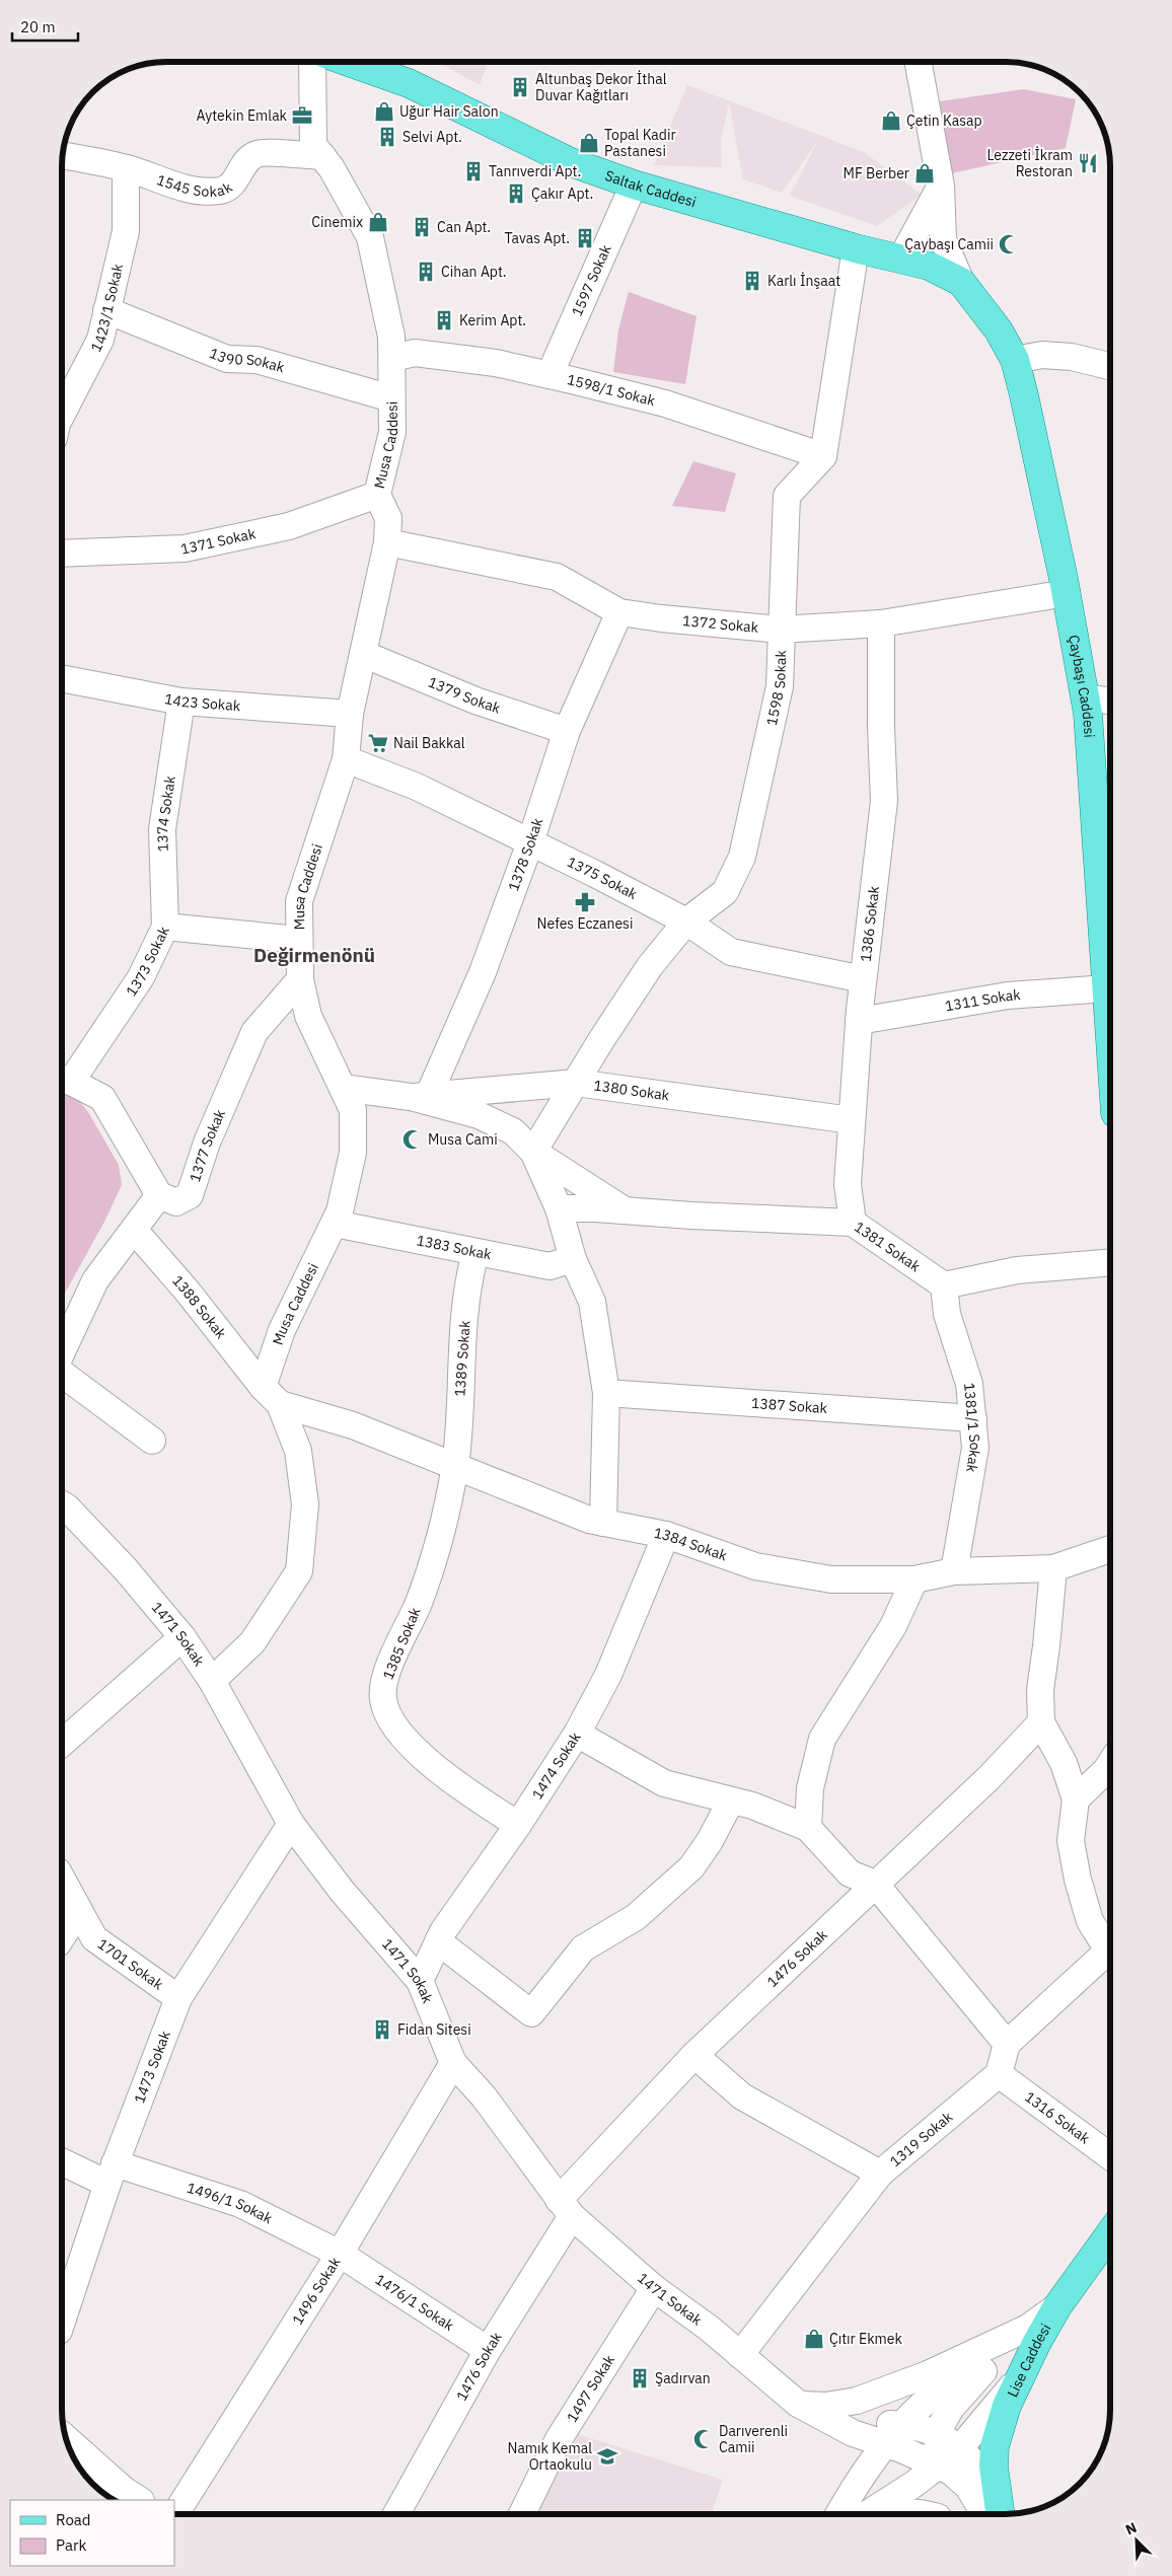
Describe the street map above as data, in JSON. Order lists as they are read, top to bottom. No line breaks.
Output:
{"streets":{"main road":["Saltak Caddesi","Çaybaşı Caddesi","Lise Caddesi"],"street":["1545 Sokak","1597 Sokak","1423/1 Sokak","1390 Sokak","1598/1 Sokak","Musa Caddesi","1371 Sokak","1372 Sokak","1598 Sokak","1379 Sokak","1423 Sokak","1374 Sokak","1378 Sokak","1375 Sokak","1386 Sokak","1373 Sokak","1311 Sokak","1380 Sokak","1377 Sokak","1383 Sokak","1381 Sokak","1388 Sokak","1389 Sokak","1387 Sokak","1381/1 Sokak","1384 Sokak","1471 Sokak","1385 Sokak","1474 Sokak","1476 Sokak","1701 Sokak","1473 Sokak","1316 Sokak","1319 Sokak","1496/1 Sokak","1496 Sokak","1476/1 Sokak","1497 Sokak"]},"crossings":[["1545 Sokak","1423/1 Sokak"],["1545 Sokak","Musa Caddesi"],["Saltak Caddesi","1597 Sokak"],["Saltak Caddesi","Çaybaşı Caddesi"],["1597 Sokak","1598/1 Sokak"],["1423/1 Sokak","1390 Sokak"],["1390 Sokak","Musa Caddesi"],["1598/1 Sokak","Musa Caddesi"],["1598/1 Sokak","1598 Sokak"],["Musa Caddesi","1371 Sokak"],["Musa Caddesi","1372 Sokak"],["Musa Caddesi","1379 Sokak"],["Musa Caddesi","1423 Sokak"],["Musa Caddesi","1375 Sokak"],["Musa Caddesi","1373 Sokak"],["Musa Caddesi","1380 Sokak"],["Musa Caddesi","1377 Sokak"],["Musa Caddesi","1383 Sokak"],["Musa Caddesi","1388 Sokak"],["Musa Caddesi","1384 Sokak"],["1372 Sokak","Çaybaşı Caddesi"],["1372 Sokak","1598 Sokak"],["1372 Sokak","1378 Sokak"],["1372 Sokak","1386 Sokak"],["Çaybaşı Caddesi","1311 Sokak"],["1598 Sokak","1375 Sokak"],["1598 Sokak","1380 Sokak"],["1598 Sokak","1381 Sokak"],["1379 Sokak","1378 Sokak"],["1423 Sokak","1374 Sokak"],["1374 Sokak","1373 Sokak"],["1378 Sokak","1375 Sokak"],["1378 Sokak","1380 Sokak"],["1375 Sokak","1386 Sokak"],["1386 Sokak","1311 Sokak"],["1386 Sokak","1380 Sokak"],["1386 Sokak","1381 Sokak"],["1380 Sokak","1381 Sokak"],["1383 Sokak","1389 Sokak"],["1381 Sokak","1381/1 Sokak"],["1388 Sokak","1384 Sokak"],["1389 Sokak","1384 Sokak"],["1389 Sokak","1385 Sokak"],["1387 Sokak","1381/1 Sokak"],["1381/1 Sokak","1384 Sokak"],["1384 Sokak","1385 Sokak"],["1384 Sokak","1474 Sokak"],["1471 Sokak","1474 Sokak"],["1471 Sokak","1476 Sokak"],["1471 Sokak","1473 Sokak"],["1471 Sokak","1319 Sokak"],["1471 Sokak","1496 Sokak"],["1471 Sokak","1497 Sokak"],["1385 Sokak","1474 Sokak"],["1476 Sokak","1476/1 Sokak"],["1701 Sokak","1473 Sokak"],["1473 Sokak","1496/1 Sokak"],["1316 Sokak","1319 Sokak"],["1496/1 Sokak","1496 Sokak"],["1496/1 Sokak","1476/1 Sokak"],["1496 Sokak","1476/1 Sokak"]],"districts":["Değirmenönü"],"places":{"building":["Altunbaş Dekor İthal Duvar Kağıtları","Selvi Apt.","Tanrıverdi Apt.","Çakır Apt.","Can Apt.","Tavas Apt.","Cihan Apt.","Karlı İnşaat","Kerim Apt.","Fidan Sitesi","Şadırvan"],"shop":["Uğur Hair Salon","Çetin Kasap","Topal Kadir Pastanesi","MF Berber","Cinemix","Çıtır Ekmek"],"office":["Aytekin Emlak"],"restaurant":["Lezzeti İkram Restoran"],"mosque":["Çaybaşı Camii","Musa Cami","Darıverenli Camii"],"supermarket":["Nail Bakkal"],"pharmacy":["Nefes Eczanesi"],"school or university":["Namık Kemal Ortaokulu"]},"legend":["Road","Park"],"scale_bar":"20 m","north":"top left"}
